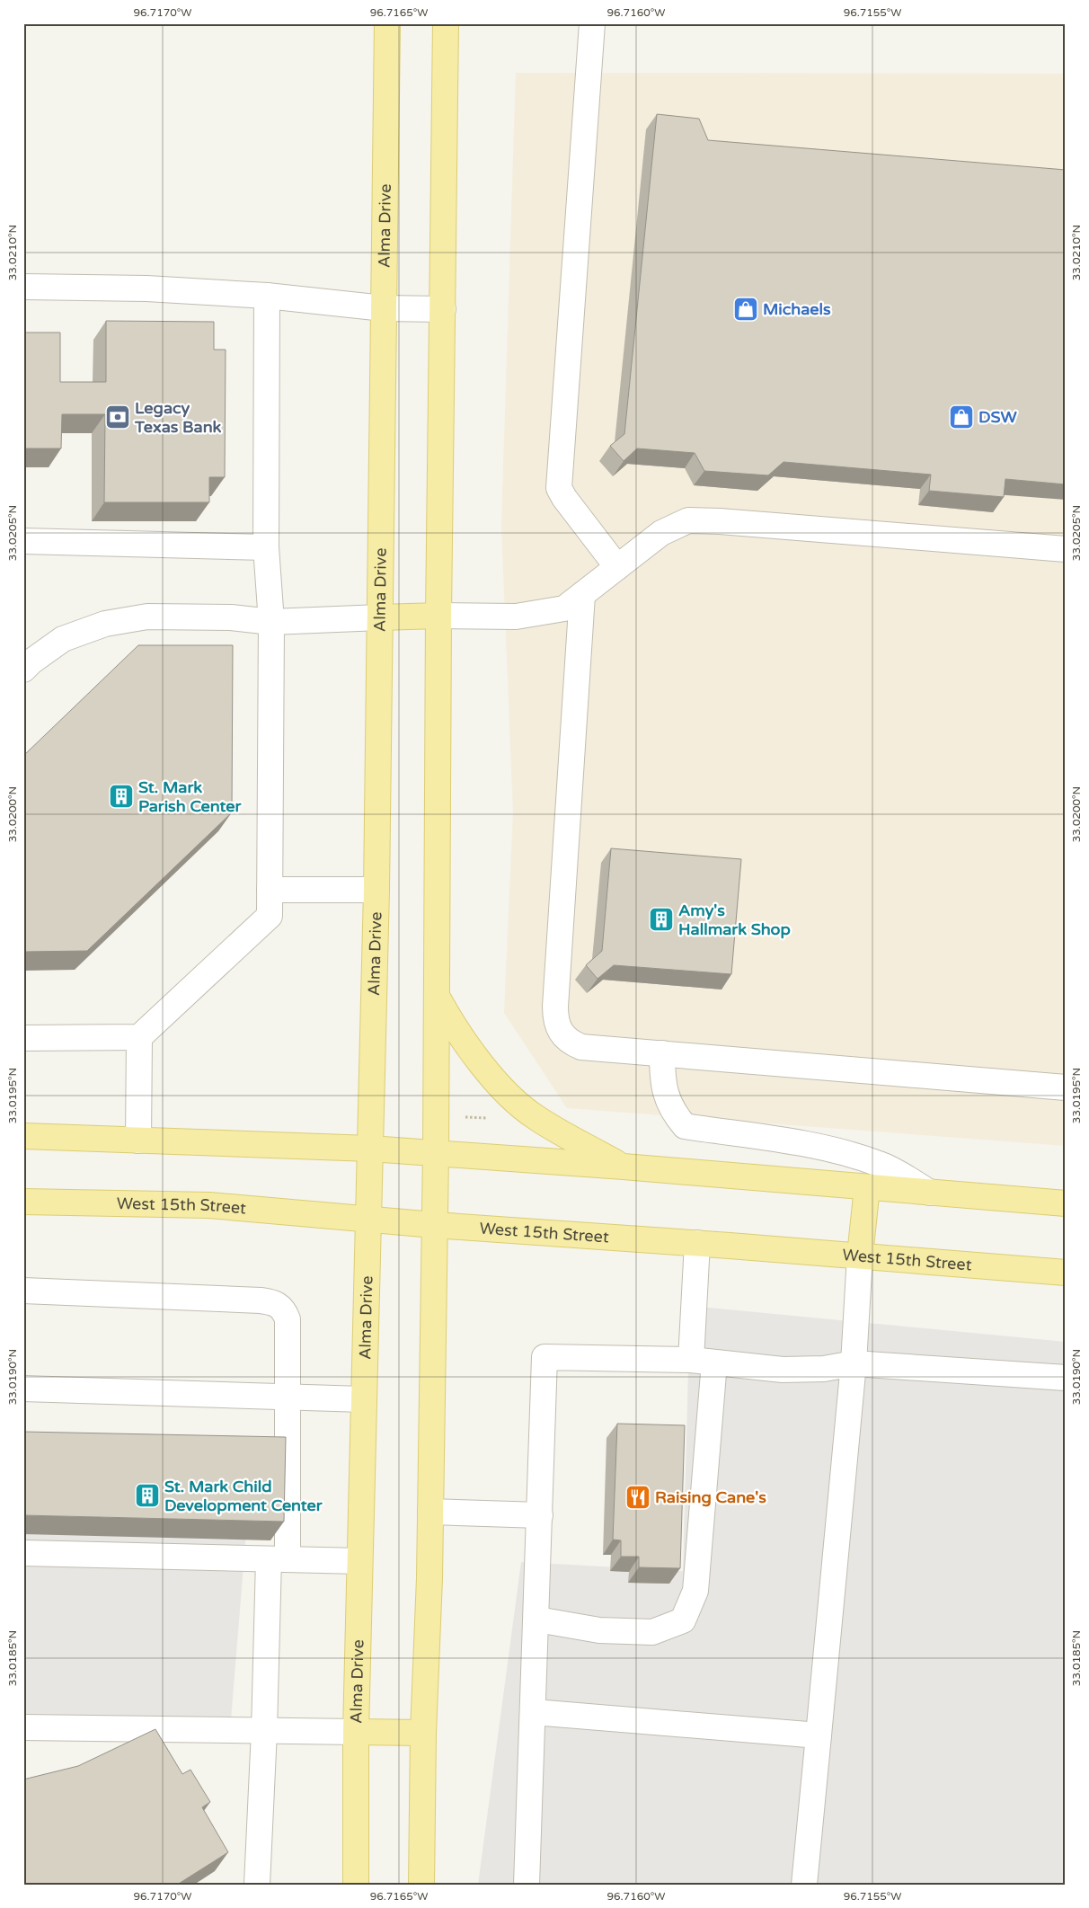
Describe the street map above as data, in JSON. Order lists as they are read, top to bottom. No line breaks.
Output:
{"streets":{"main road":["Alma Drive","West 15th Street"]},"crossings":[["Alma Drive","West 15th Street"]],"places":{"shop":["Michaels","DSW"],"bank":["Legacy Texas Bank"],"building":["St. Mark Parish Center","Amy's Hallmark Shop","St. Mark Child Development Center"],"restaurant":["Raising Cane's"]},"coordinates":["96.7170°W","96.7165°W","96.7160°W","96.7155°W","33.0210°N","33.0205°N","33.0200°N","33.0195°N","33.0190°N","33.0185°N"]}
